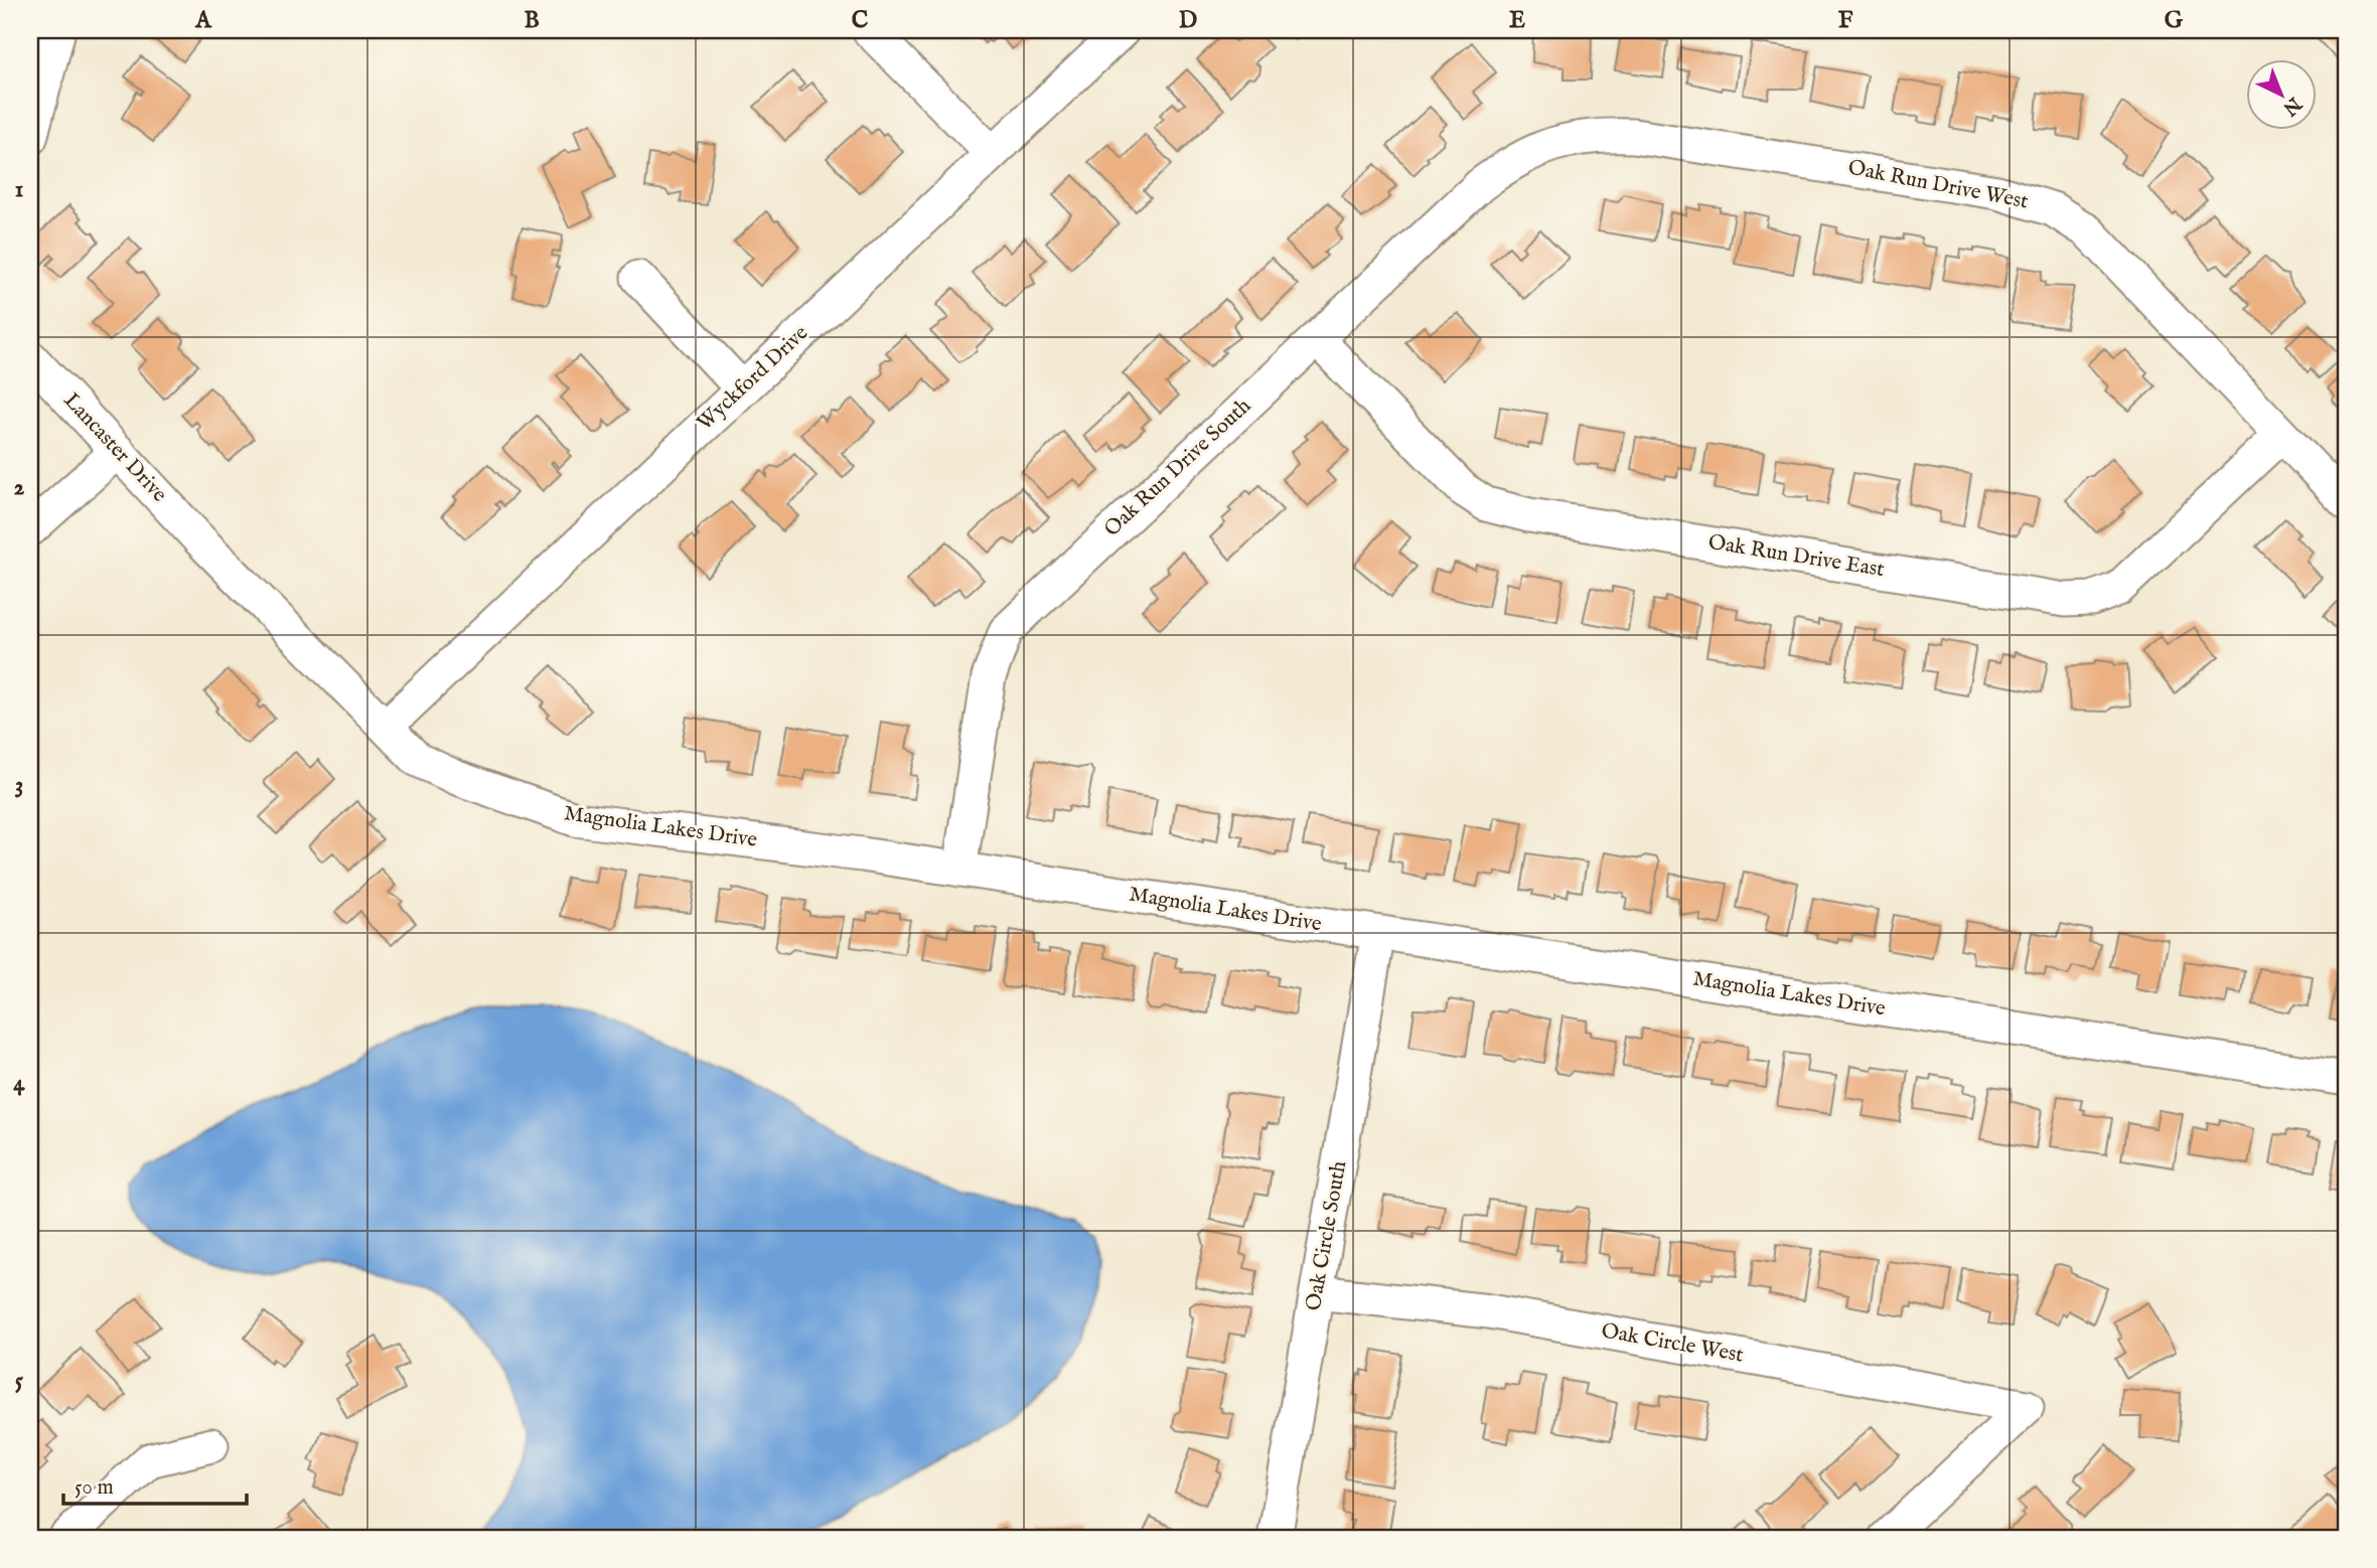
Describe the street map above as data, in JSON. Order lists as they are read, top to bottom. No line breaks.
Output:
{"streets":{"street":["Oak Run Drive West","Wyckford Drive","Lancaster Drive","Oak Run Drive South","Oak Run Drive East","Magnolia Lakes Drive","Oak Circle South","Oak Circle West"]},"crossings":[["Oak Run Drive West","Oak Run Drive South"],["Oak Run Drive West","Oak Run Drive East"],["Wyckford Drive","Magnolia Lakes Drive"],["Lancaster Drive","Magnolia Lakes Drive"],["Oak Run Drive South","Oak Run Drive East"],["Oak Run Drive South","Magnolia Lakes Drive"],["Magnolia Lakes Drive","Oak Circle South"],["Oak Circle South","Oak Circle West"]],"scale_bar":"50 m","north":"bottom right","grid":{"columns":["A","B","C","D","E","F","G"],"rows":["1","2","3","4","5"]}}
